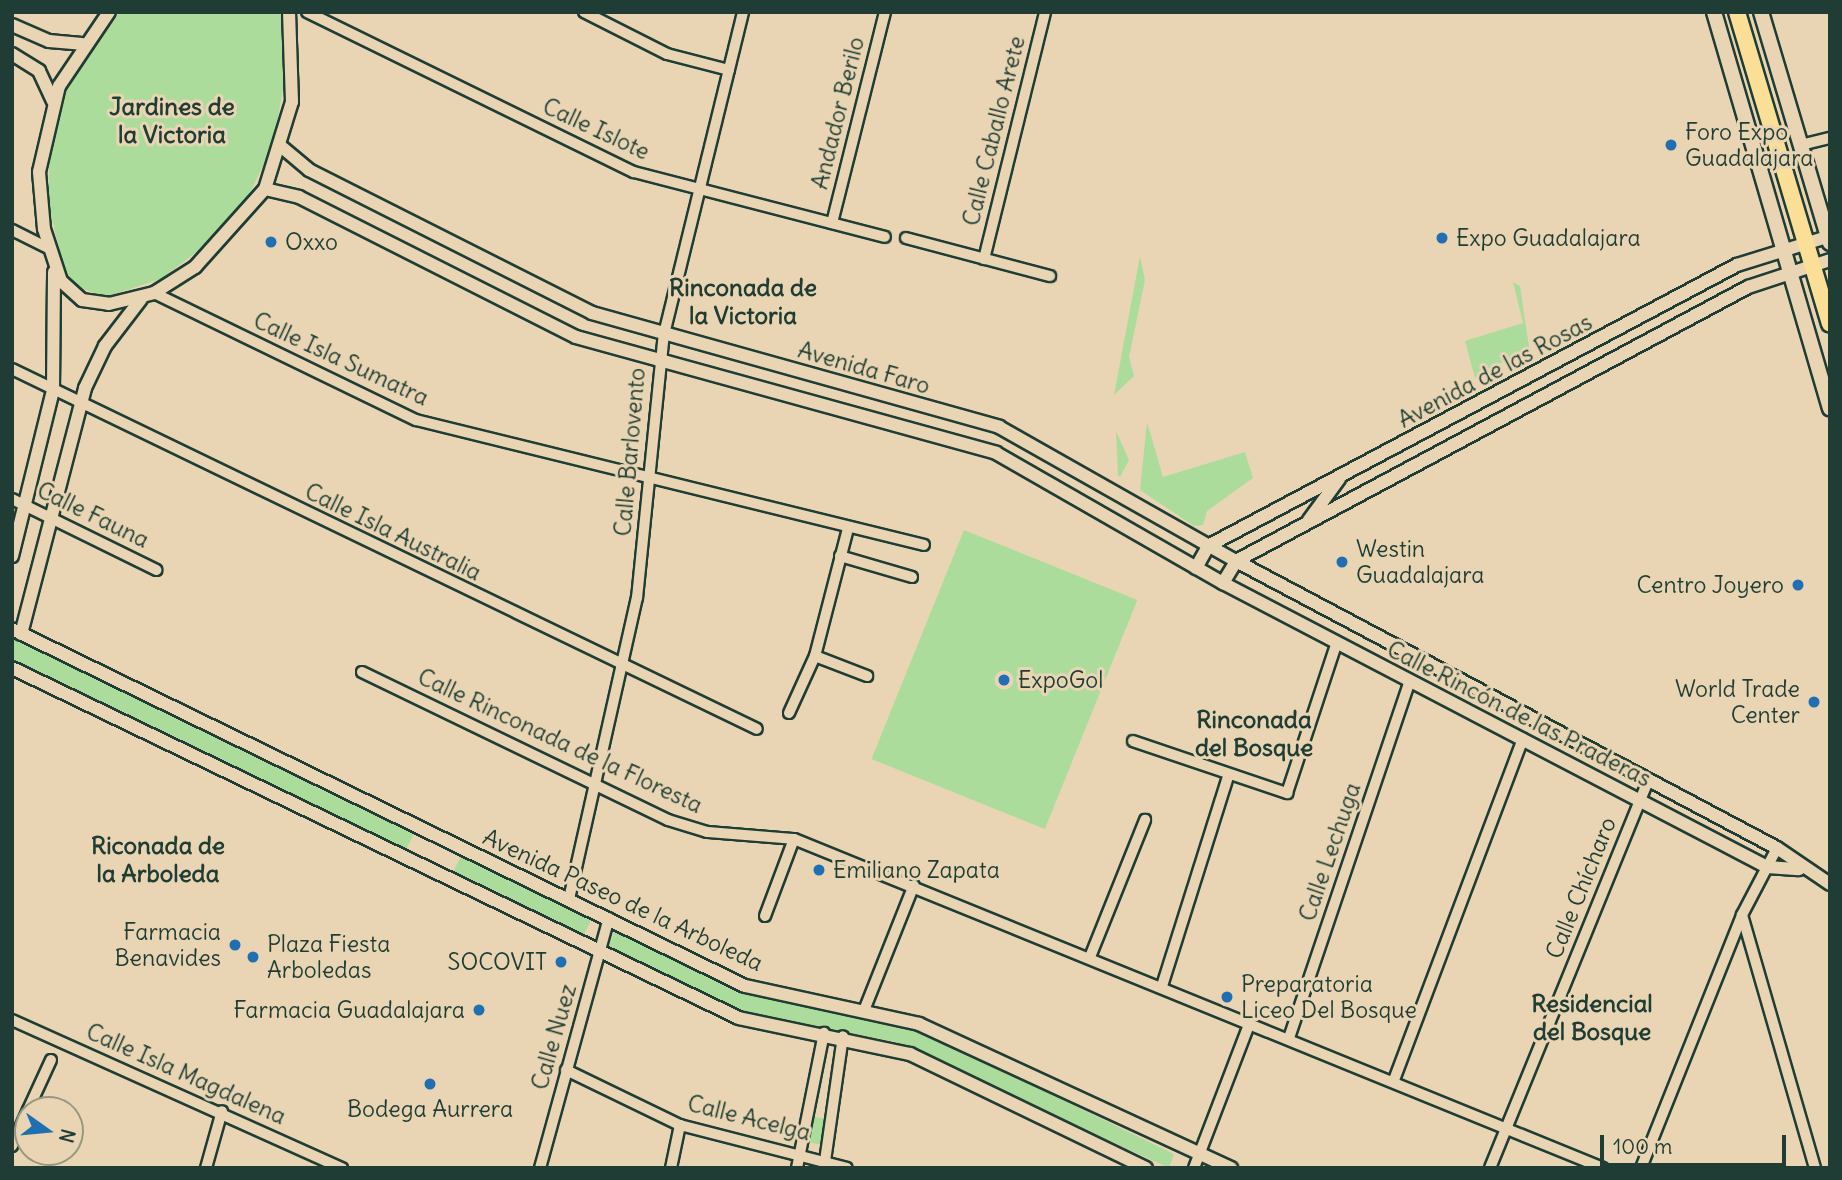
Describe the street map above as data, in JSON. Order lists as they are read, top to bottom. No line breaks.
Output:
{"streets":{"street":["Andador Berilo","Calle Islote","Calle Caballo Arete","Calle Isla Sumatra","Avenida Faro","Avenida de las Rosas","Calle Barlovento","Calle Fauna","Calle Isla Australia","Calle Rincón de las Praderas","Calle Rinconada de la Floresta","Calle Lechuga","Calle Chícharo","Avenida Paseo de la Arboleda","Calle Nuez","Calle Isla Magdalena","Calle Acelga"]},"crossings":[["Andador Berilo","Calle Islote"],["Calle Islote","Calle Barlovento"],["Calle Isla Sumatra","Calle Barlovento"],["Avenida Faro","Avenida de las Rosas"],["Avenida Faro","Calle Barlovento"],["Avenida Faro","Calle Rincón de las Praderas"],["Avenida de las Rosas","Calle Rincón de las Praderas"],["Calle Barlovento","Calle Isla Australia"],["Calle Barlovento","Calle Rinconada de la Floresta"],["Calle Barlovento","Avenida Paseo de la Arboleda"],["Calle Rincón de las Praderas","Calle Lechuga"],["Calle Rincón de las Praderas","Calle Chícharo"],["Calle Rinconada de la Floresta","Calle Lechuga"],["Calle Rinconada de la Floresta","Calle Chícharo"],["Avenida Paseo de la Arboleda","Calle Nuez"],["Calle Nuez","Calle Acelga"]],"districts":["Jardines de la Victoria","Rinconada de la Victoria","Rinconada del Bosque","Riconada de la Arboleda","Residencial del Bosque"],"places":["Foro Expo Guadalajara","Expo Guadalajara","Oxxo","Westin Guadalajara","Centro Joyero","ExpoGol","World Trade Center","Emiliano Zapata","Farmacia Benavides","Plaza Fiesta Arboledas","SOCOVIT","Preparatoria Liceo Del Bosque","Farmacia Guadalajara","Bodega Aurrera"],"scale_bar":"100 m","north":"right"}
